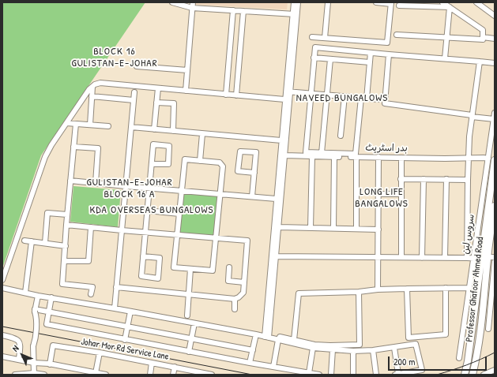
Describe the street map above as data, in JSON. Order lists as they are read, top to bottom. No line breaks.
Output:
{"streets":{"main road":["Professor Ghafoor Ahmed Road"],"street":["بدر اسٹریٹ","سروس لین","Johar Mor Rd Service Lane"]},"crossings":[["بدر اسٹریٹ","سروس لین"]],"districts":["BLOCK 16 GULISTAN-E-JOHAR","NAVEED BUNGALOWS","GULISTAN-E-JOHAR BLOCK 16 A","LONG LIFE BANGALOWS","KDA OVERSEAS BUNGALOWS"],"scale_bar":"200 m","north":"top left"}
